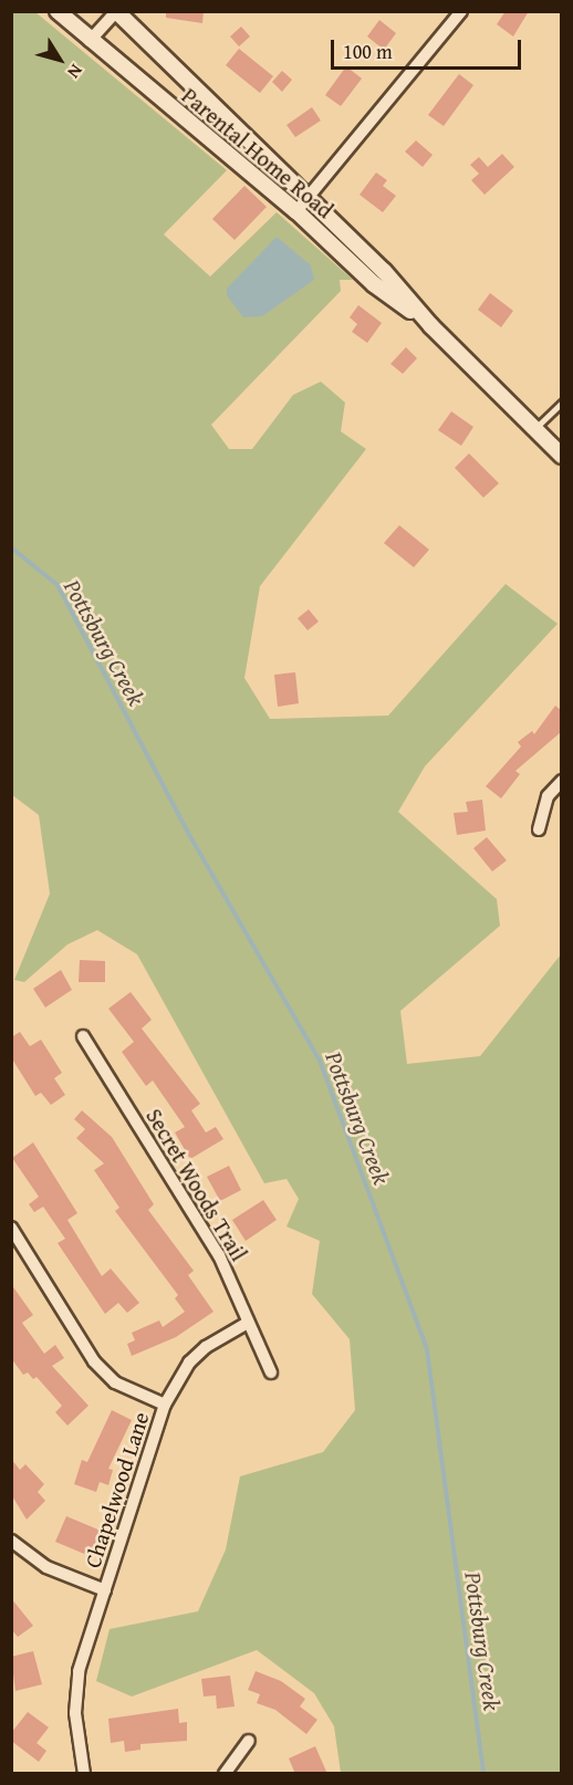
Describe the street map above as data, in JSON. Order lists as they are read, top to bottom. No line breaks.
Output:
{"streets":{"main road":["Parental Home Road"],"street":["Secret Woods Trail","Chapelwood Lane"]},"water":["Pottsburg Creek"],"scale_bar":"100 m","north":"bottom right"}
